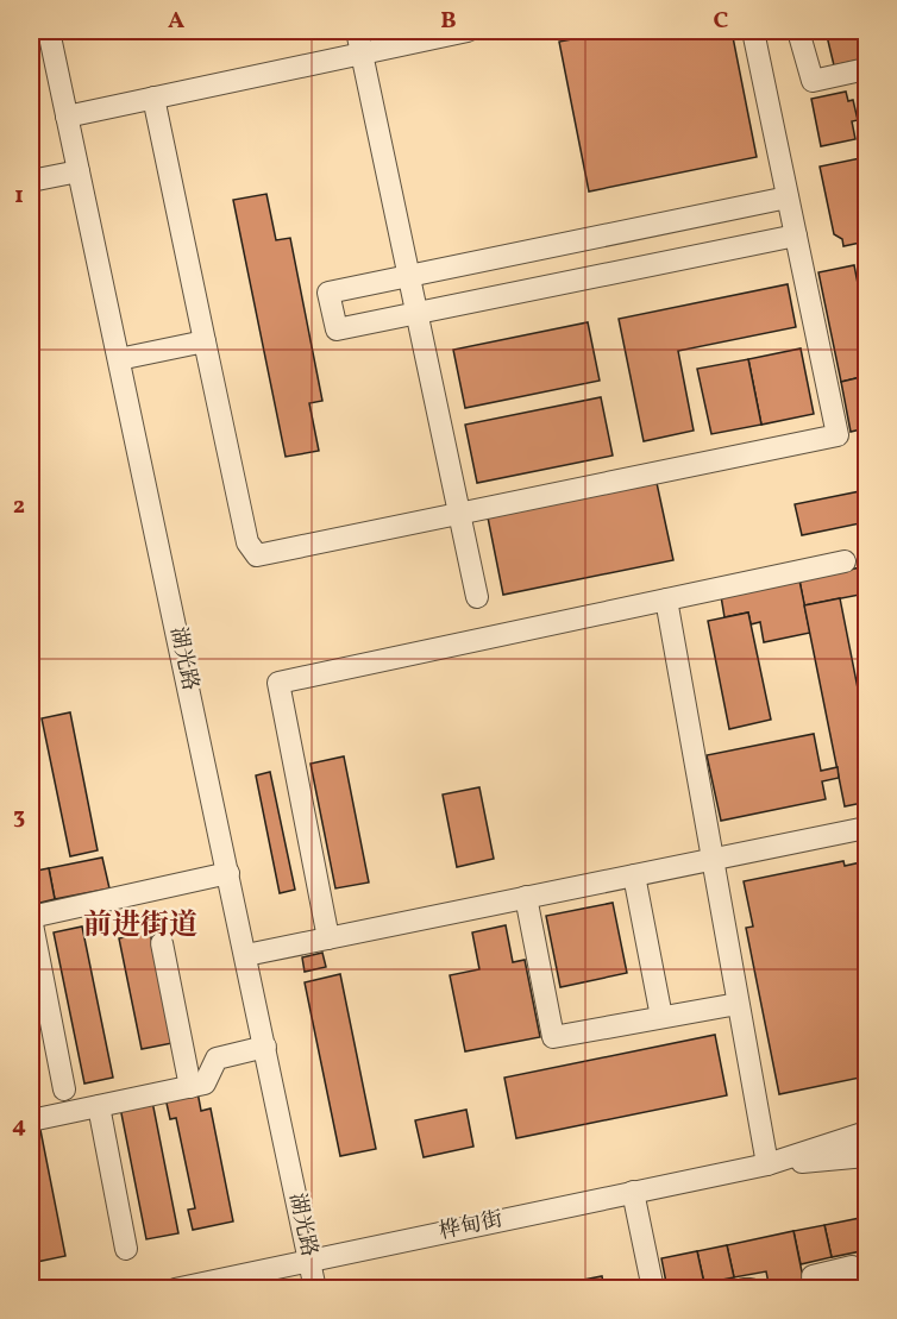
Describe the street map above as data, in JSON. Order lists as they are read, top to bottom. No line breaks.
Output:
{"streets":{"street":["湖光路","桦甸街"]},"crossings":[["湖光路","桦甸街"]],"districts":["前进街道"],"grid":{"columns":["A","B","C"],"rows":["1","2","3","4"]}}
